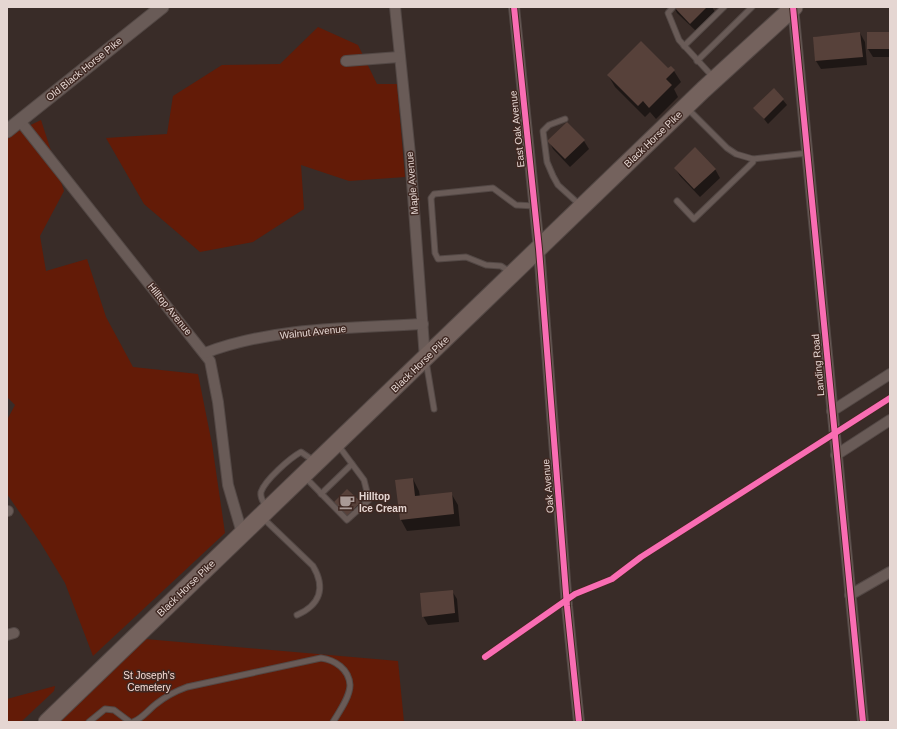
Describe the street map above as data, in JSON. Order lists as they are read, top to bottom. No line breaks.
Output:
{"streets":{"main road":["Black Horse Pike"],"street":["Old Black Horse Pike","East Oak Avenue","Maple Avenue","Hilltop Avenue","Walnut Avenue","Landing Road","Oak Avenue"]},"crossings":[["Old Black Horse Pike","Hilltop Avenue"],["East Oak Avenue","Black Horse Pike"],["East Oak Avenue","Oak Avenue"],["Black Horse Pike","Maple Avenue"],["Black Horse Pike","Hilltop Avenue"],["Black Horse Pike","Landing Road"],["Black Horse Pike","Oak Avenue"],["Maple Avenue","Walnut Avenue"],["Hilltop Avenue","Walnut Avenue"]],"parks":["St Joseph's Cemetery"],"places":{"cafe":["Hilltop Ice Cream"]}}
